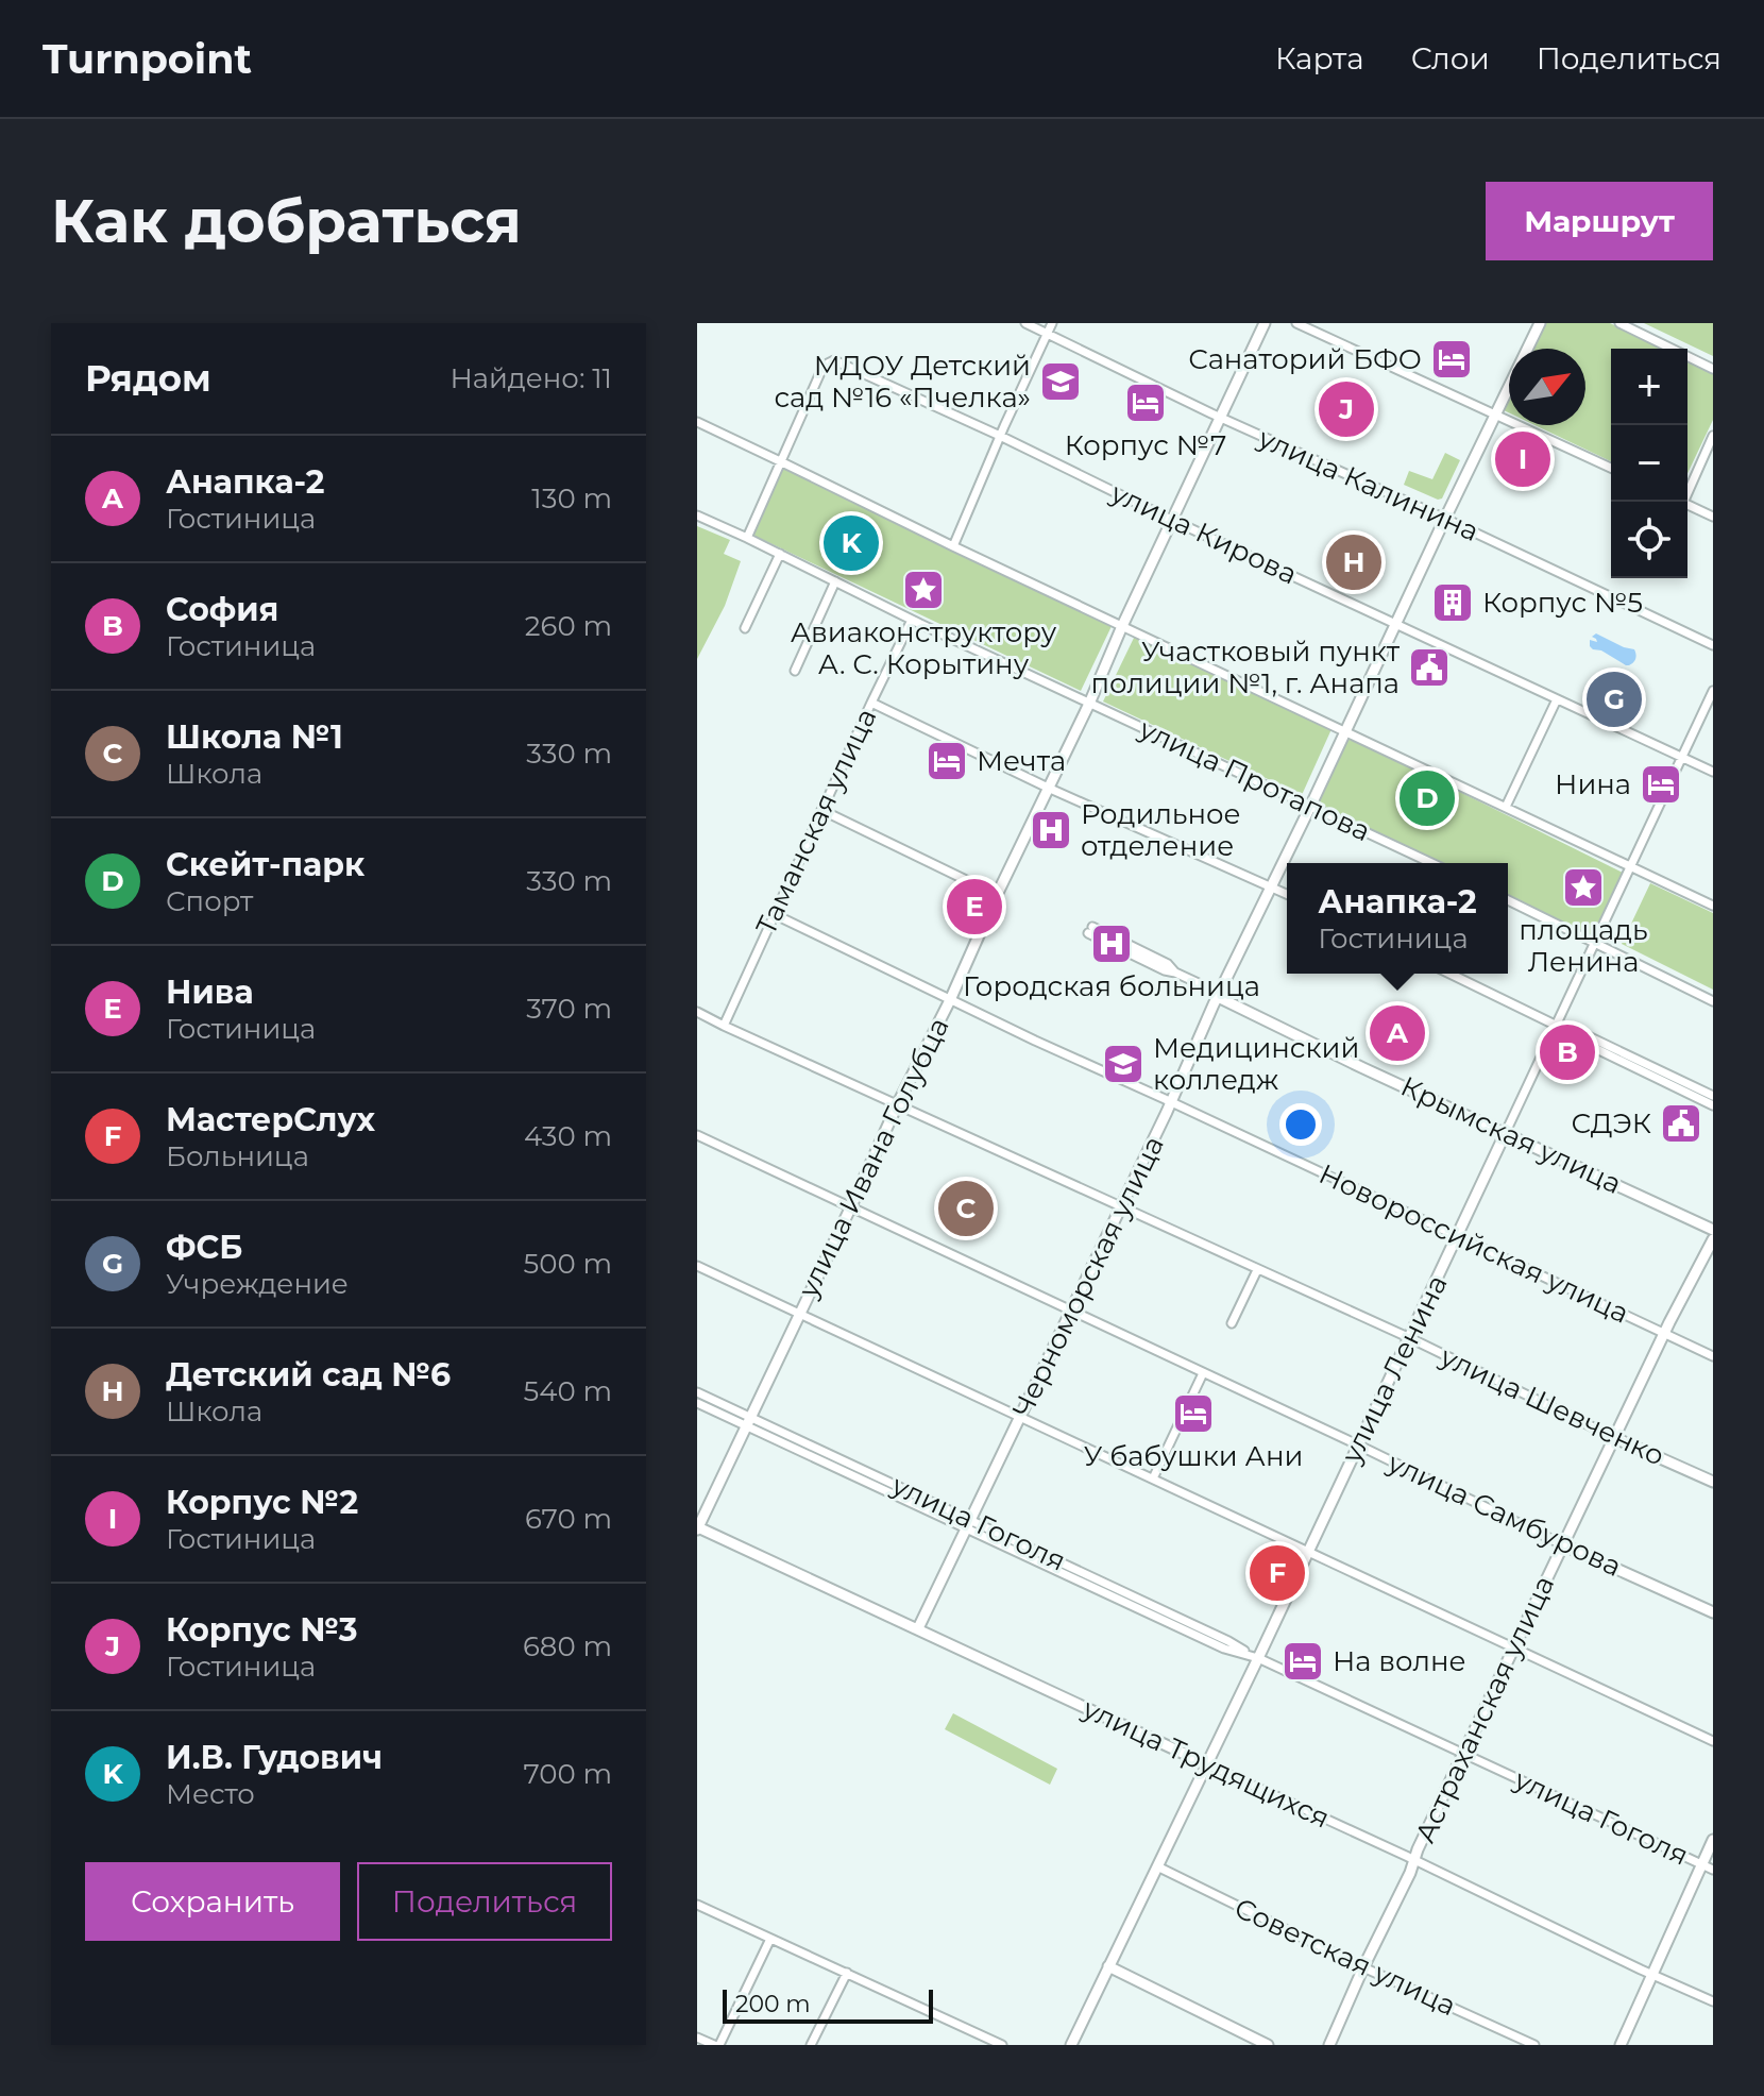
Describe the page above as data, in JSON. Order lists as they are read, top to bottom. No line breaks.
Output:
{"streets":{"street":["улица Калинина","улица Кирова","улица Протапова","Таманская улица","Крымская улица","улица Ивана Голубца","Новороссийская улица","Черноморская улица","улица Ленина","улица Шевченко","улица Самбурова","улица Гоголя","Астраханская улица","улица Трудящихся","Советская улица"]},"crossings":[["улица Калинина","улица Ивана Голубца"],["улица Калинина","Черноморская улица"],["улица Кирова","улица Ивана Голубца"],["улица Кирова","Черноморская улица"],["улица Кирова","улица Ленина"],["улица Протапова","Таманская улица"],["улица Протапова","улица Ивана Голубца"],["улица Протапова","Черноморская улица"],["Таманская улица","Новороссийская улица"],["Таманская улица","улица Шевченко"],["Крымская улица","Черноморская улица"],["Крымская улица","улица Ленина"],["улица Ивана Голубца","Новороссийская улица"],["улица Ивана Голубца","улица Шевченко"],["улица Ивана Голубца","улица Самбурова"],["улица Ивана Голубца","улица Гоголя"],["улица Ивана Голубца","улица Трудящихся"],["Новороссийская улица","Черноморская улица"],["Новороссийская улица","улица Ленина"],["Новороссийская улица","Астраханская улица"],["Черноморская улица","улица Шевченко"],["Черноморская улица","улица Самбурова"],["Черноморская улица","улица Гоголя"],["Черноморская улица","улица Трудящихся"],["улица Ленина","улица Шевченко"],["улица Ленина","улица Самбурова"],["улица Ленина","улица Гоголя"],["улица Ленина","улица Трудящихся"],["улица Ленина","Советская улица"],["улица Шевченко","Астраханская улица"],["улица Самбурова","Астраханская улица"],["улица Гоголя","Астраханская улица"],["Астраханская улица","улица Трудящихся"],["Астраханская улица","Советская улица"]],"places":{"hotel":["Санаторий БФО","Корпус №7","Мечта","Нина","У бабушки Ани","На волне"],"school or university":["МДОУ Детский сад №16 «Пчелка»","Медицинский колледж"],"place":["Авиаконструктору А. С. Корытину","площадь Ленина"],"building":["Корпус №5"],"public building":["Участковый пункт полиции №1, г. Анапа","СДЭК"],"hospital":["Родильное отделение","Городская больница"]},"scale_bar":"200 m","north":"top right","page":{"header":"Turnpoint","nav":["Карта","Слои","Поделиться"],"buttons":["Маршрут",["Сохранить","Поделиться"]],"title":"Как добраться","heading":["Рядом","Найдено: 11"],"map_buttons":["+","−"],"pins":["J","I","K","H","G","D","E","A","B","C","F"],"list":[{"mark":"A","name":"Анапка-2","note":"Гостиница","value":"130 m"},{"mark":"B","name":"София","note":"Гостиница","value":"260 m"},{"mark":"C","name":"Школа №1","note":"Школа","value":"330 m"},{"mark":"D","name":"Скейт-парк","note":"Спорт","value":"330 m"},{"mark":"E","name":"Нива","note":"Гостиница","value":"370 m"},{"mark":"F","name":"МастерСлух","note":"Больница","value":"430 m"},{"mark":"G","name":"ФСБ","note":"Учреждение","value":"500 m"},{"mark":"H","name":"Детский сад №6","note":"Школа","value":"540 m"},{"mark":"I","name":"Корпус №2","note":"Гостиница","value":"670 m"},{"mark":"J","name":"Корпус №3","note":"Гостиница","value":"680 m"},{"mark":"K","name":"И.В. Гудович","note":"Место","value":"700 m"}],"popup":["Анапка-2","Гостиница"],"scale":"200 m"}}
